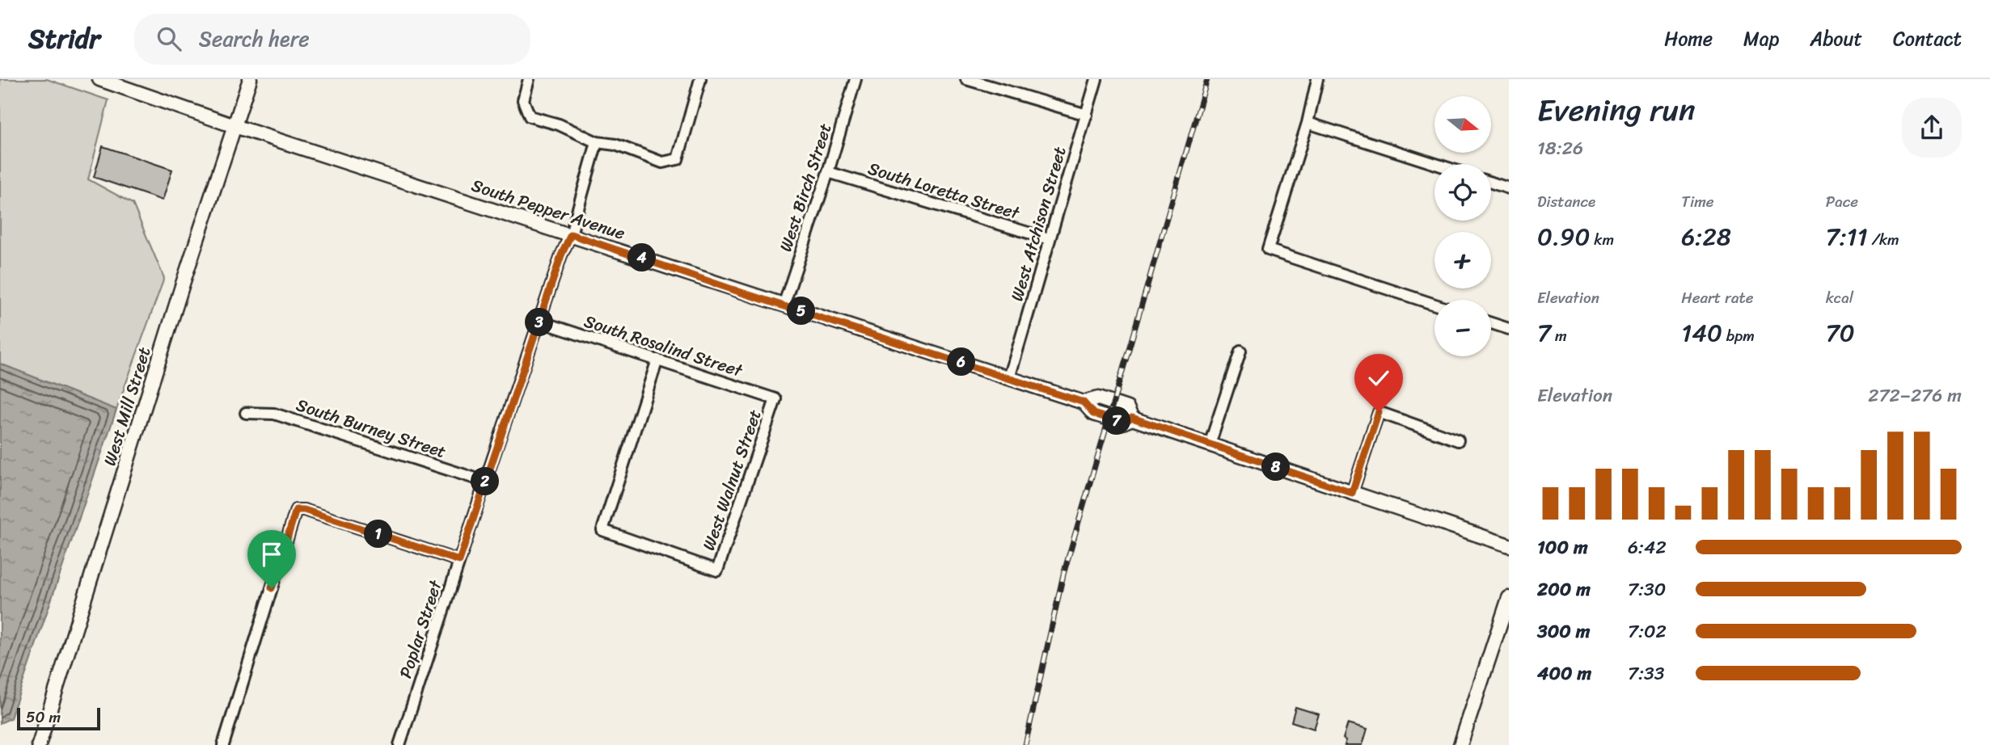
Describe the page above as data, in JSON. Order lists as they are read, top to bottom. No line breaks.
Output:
{"streets":{"main road":["South Pepper Avenue","West Mill Street"],"street":["West Birch Street","South Loretta Street","West Atchison Street","South Rosalind Street","South Burney Street","West Walnut Street","Poplar Street"]},"crossings":[["West Birch Street","South Loretta Street"],["West Birch Street","South Pepper Avenue"],["South Loretta Street","West Atchison Street"],["South Pepper Avenue","West Atchison Street"],["South Pepper Avenue","West Mill Street"],["South Pepper Avenue","Poplar Street"],["South Rosalind Street","West Walnut Street"],["South Rosalind Street","Poplar Street"],["South Burney Street","Poplar Street"]],"scale_bar":"50 m","north":"right","page":{"header":"Stridr","search":"Search here","nav":["Home","Map","About","Contact"],"heading":["Evening run","18:26"],"map_buttons":["+","−"],"stats":[["Distance","0.90 km"],["Time","6:28"],["Pace","7:11 /km"],["Elevation","7 m"],["Heart rate","140 bpm"],["kcal","70"]],"pins":["4","5","3","6","7","8","2","1"],"chart":["Elevation","272–276 m"],"list":[{"name":"100 m","note":"6:42"},{"name":"200 m","note":"7:30"},{"name":"300 m","note":"7:02"},{"name":"400 m","note":"7:33"}],"scale":"50 m"}}
